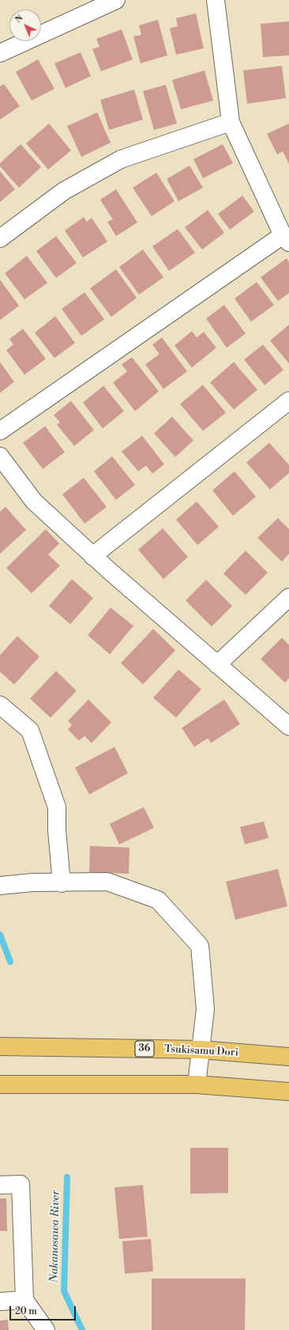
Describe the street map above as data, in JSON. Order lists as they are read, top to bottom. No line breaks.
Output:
{"streets":{"highway":["36","Tsukisamu Dori"]},"water":["Nakanosawa River"],"scale_bar":"20 m","north":"top left"}
